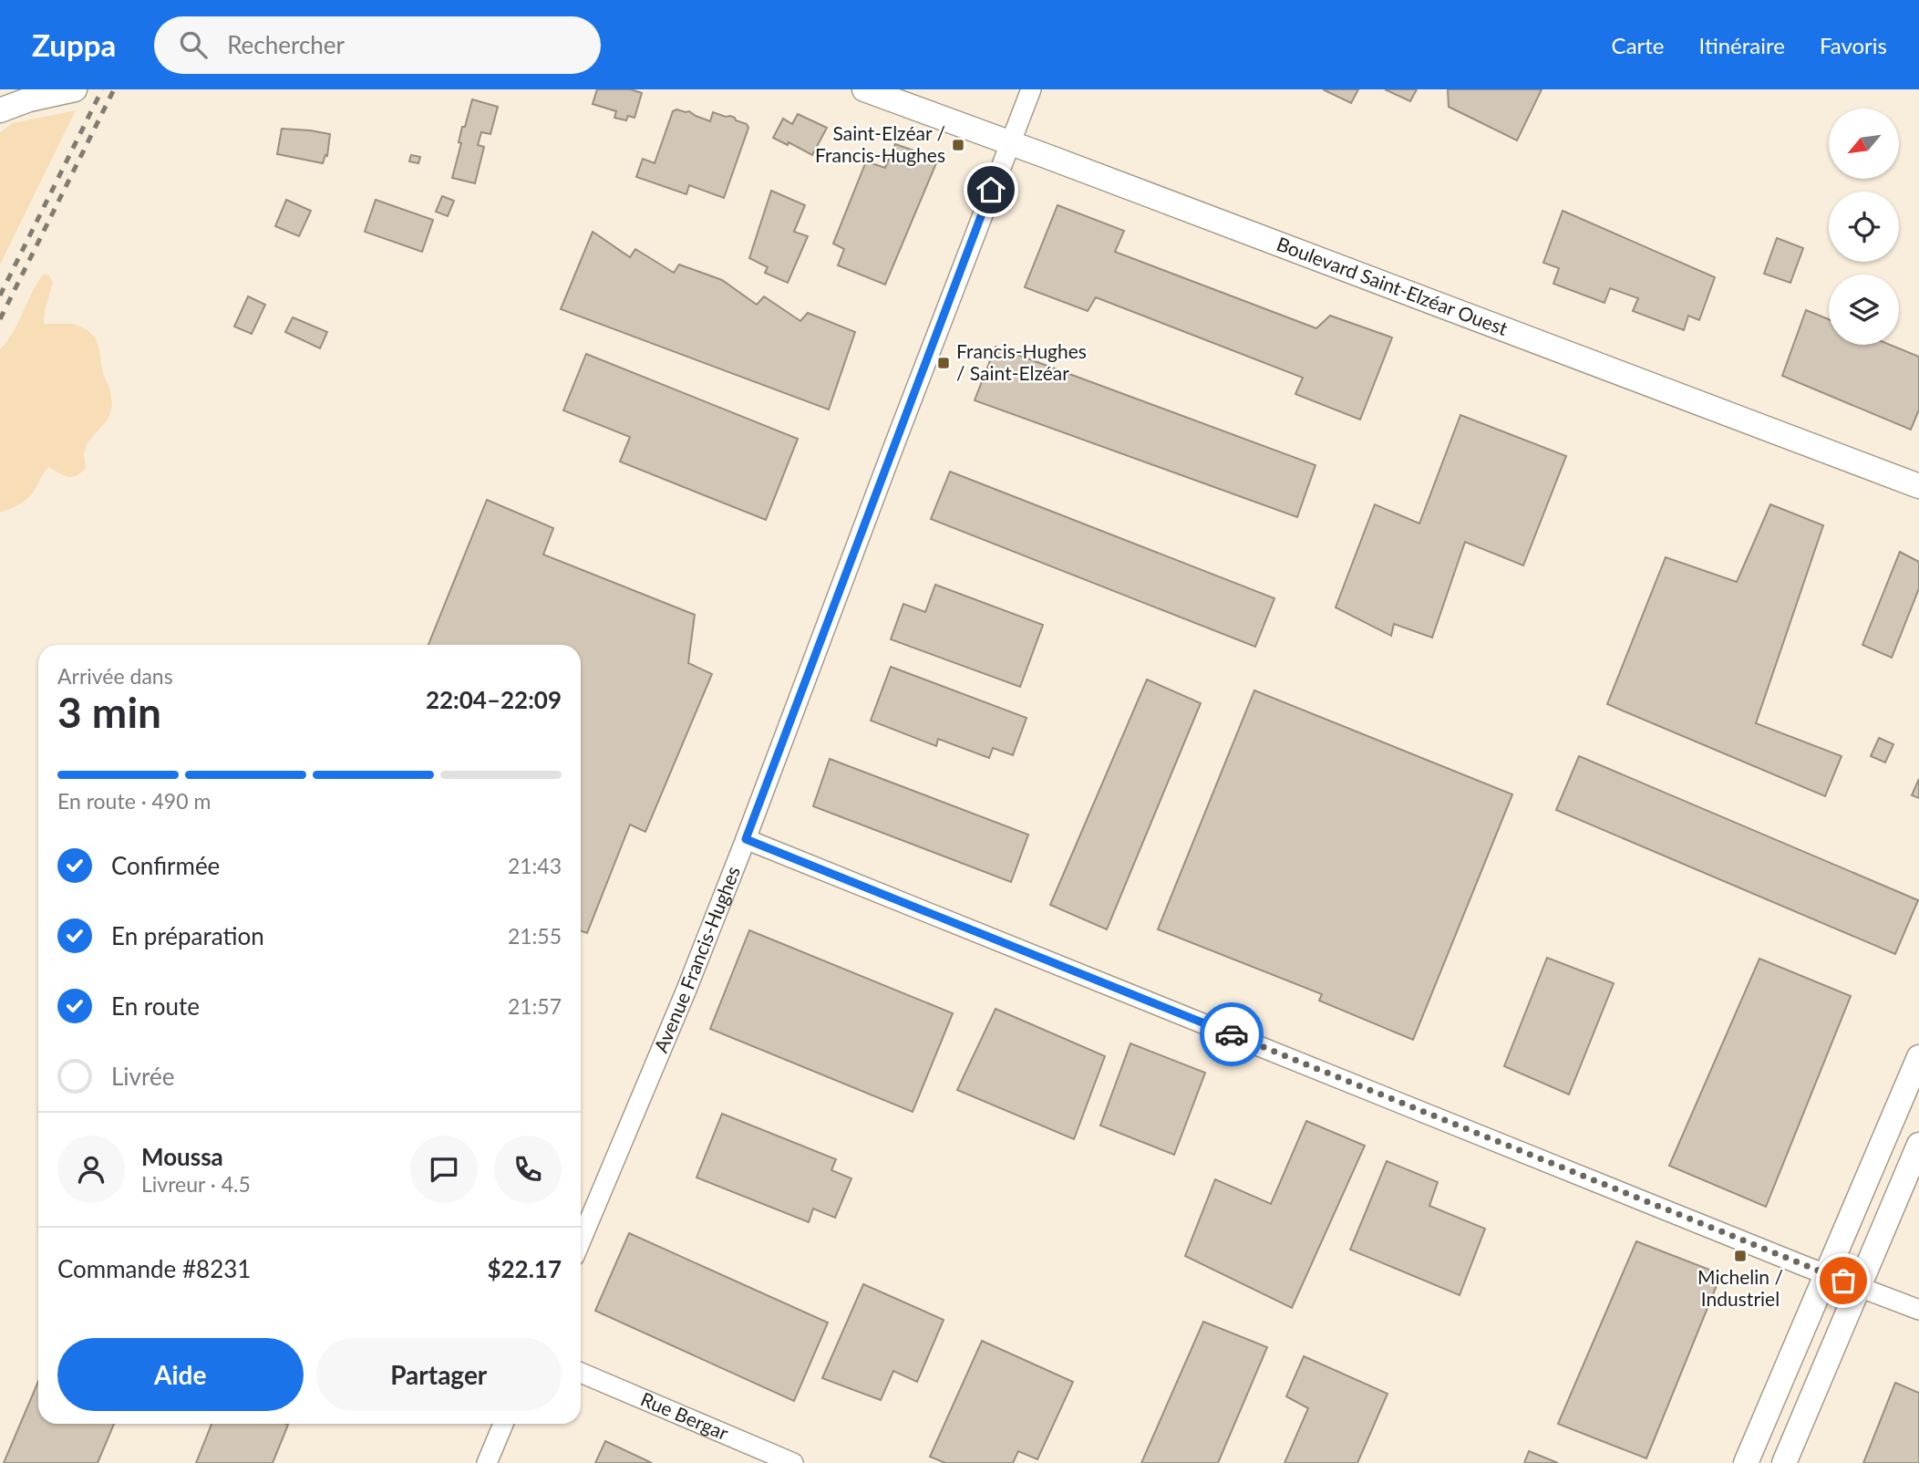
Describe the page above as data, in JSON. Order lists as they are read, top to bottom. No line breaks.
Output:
{"streets":{"street":["Boulevard Saint-Elzéar Ouest","Avenue Francis-Hughes","Rue Bergar"]},"crossings":[["Boulevard Saint-Elzéar Ouest","Avenue Francis-Hughes"]],"places":{"transit":["Saint-Elzéar / Francis-Hughes","Francis-Hughes / Saint-Elzéar","Michelin / Industriel"]},"north":"bottom left","page":{"header":"Zuppa","search":"Rechercher","nav":["Carte","Itinéraire","Favoris"],"heading":["3 min","Arrivée dans","22:04–22:09"],"panel":["Moussa","Livreur · 4.5","Commande #8231","$22.17"],"bar":"En route · 490 m","list":[["Confirmée","21:43"],["En préparation","21:55"],["En route","21:57"],"Livrée"],"buttons":["Aide","Partager"]}}
